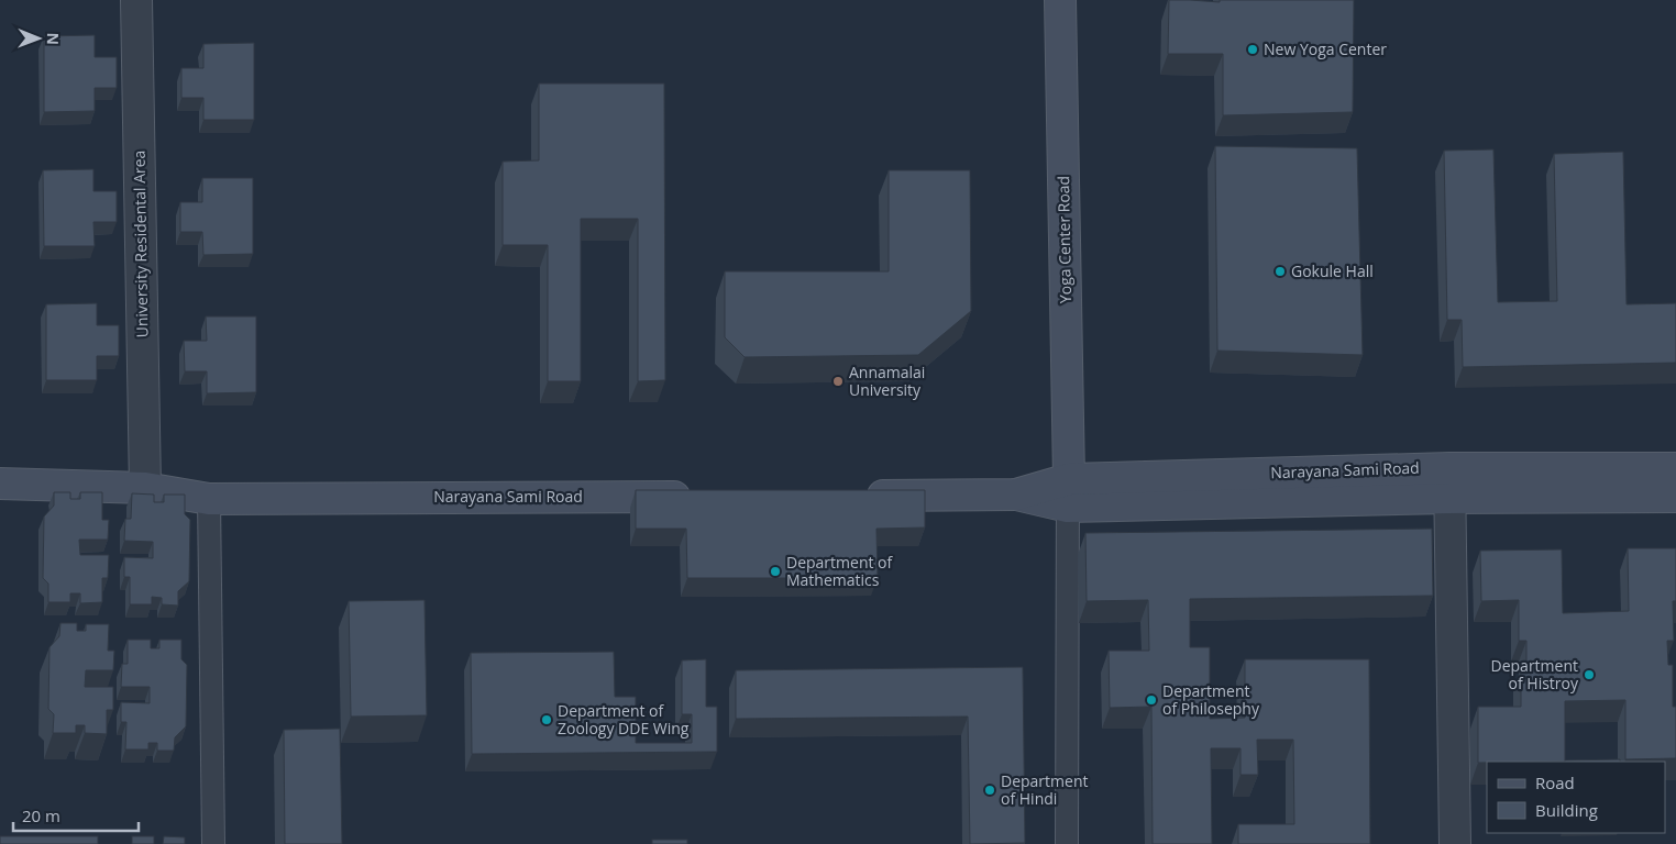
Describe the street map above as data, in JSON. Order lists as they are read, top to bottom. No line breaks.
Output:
{"streets":{"street":["Yoga Center Road","University Residental Area","Narayana Sami Road"]},"crossings":[["Yoga Center Road","Narayana Sami Road"],["University Residental Area","Narayana Sami Road"]],"places":["New Yoga Center","Gokule Hall","Annamalai University","Department of Mathematics","Department of Histroy","Department of Philosephy","Department of Zoology DDE Wing","Department of Hindi"],"legend":["Road","Building"],"scale_bar":"20 m","north":"right"}
